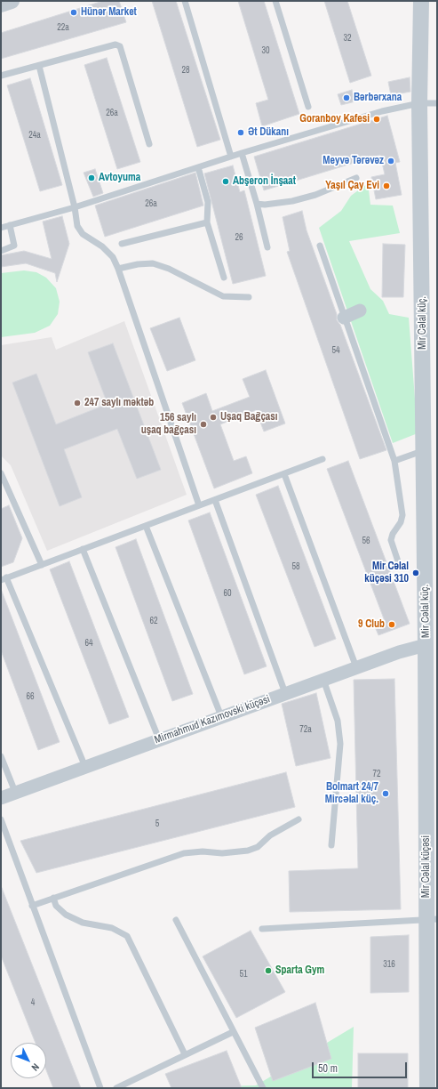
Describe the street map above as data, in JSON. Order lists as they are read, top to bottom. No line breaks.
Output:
{"streets":{"street":["Mir Cəlal küç.","Mirmahmud Kazımovski küçəsi","Mir Cəlal küçəsi"]},"crossings":[["Mir Cəlal küç.","Mirmahmud Kazımovski küçəsi"],["Mir Cəlal küç.","Mir Cəlal küçəsi"],["Mirmahmud Kazımovski küçəsi","Mir Cəlal küçəsi"]],"places":["Hünər Market","Bərbərxana","Goranboy Kafesi","Ət Dükanı","Meyvə Tərəvəz","Avtoyuma","Abşeron İnşaat","Yaşıl Çay Evi","247 saylı məktəb","Uşaq Bağçası","156 saylı uşaq bağçası","Mir Cəlal küçəsi 310","9 Club","Bolmart 24/7 Mircәlal küç.","Sparta Gym"],"house_numbers":["22a","32","30","28","26a","24a","26a","26","54","56","58","60","62","64","66","72a","72","5","316","51","4"],"scale_bar":"50 m","north":"bottom right"}
